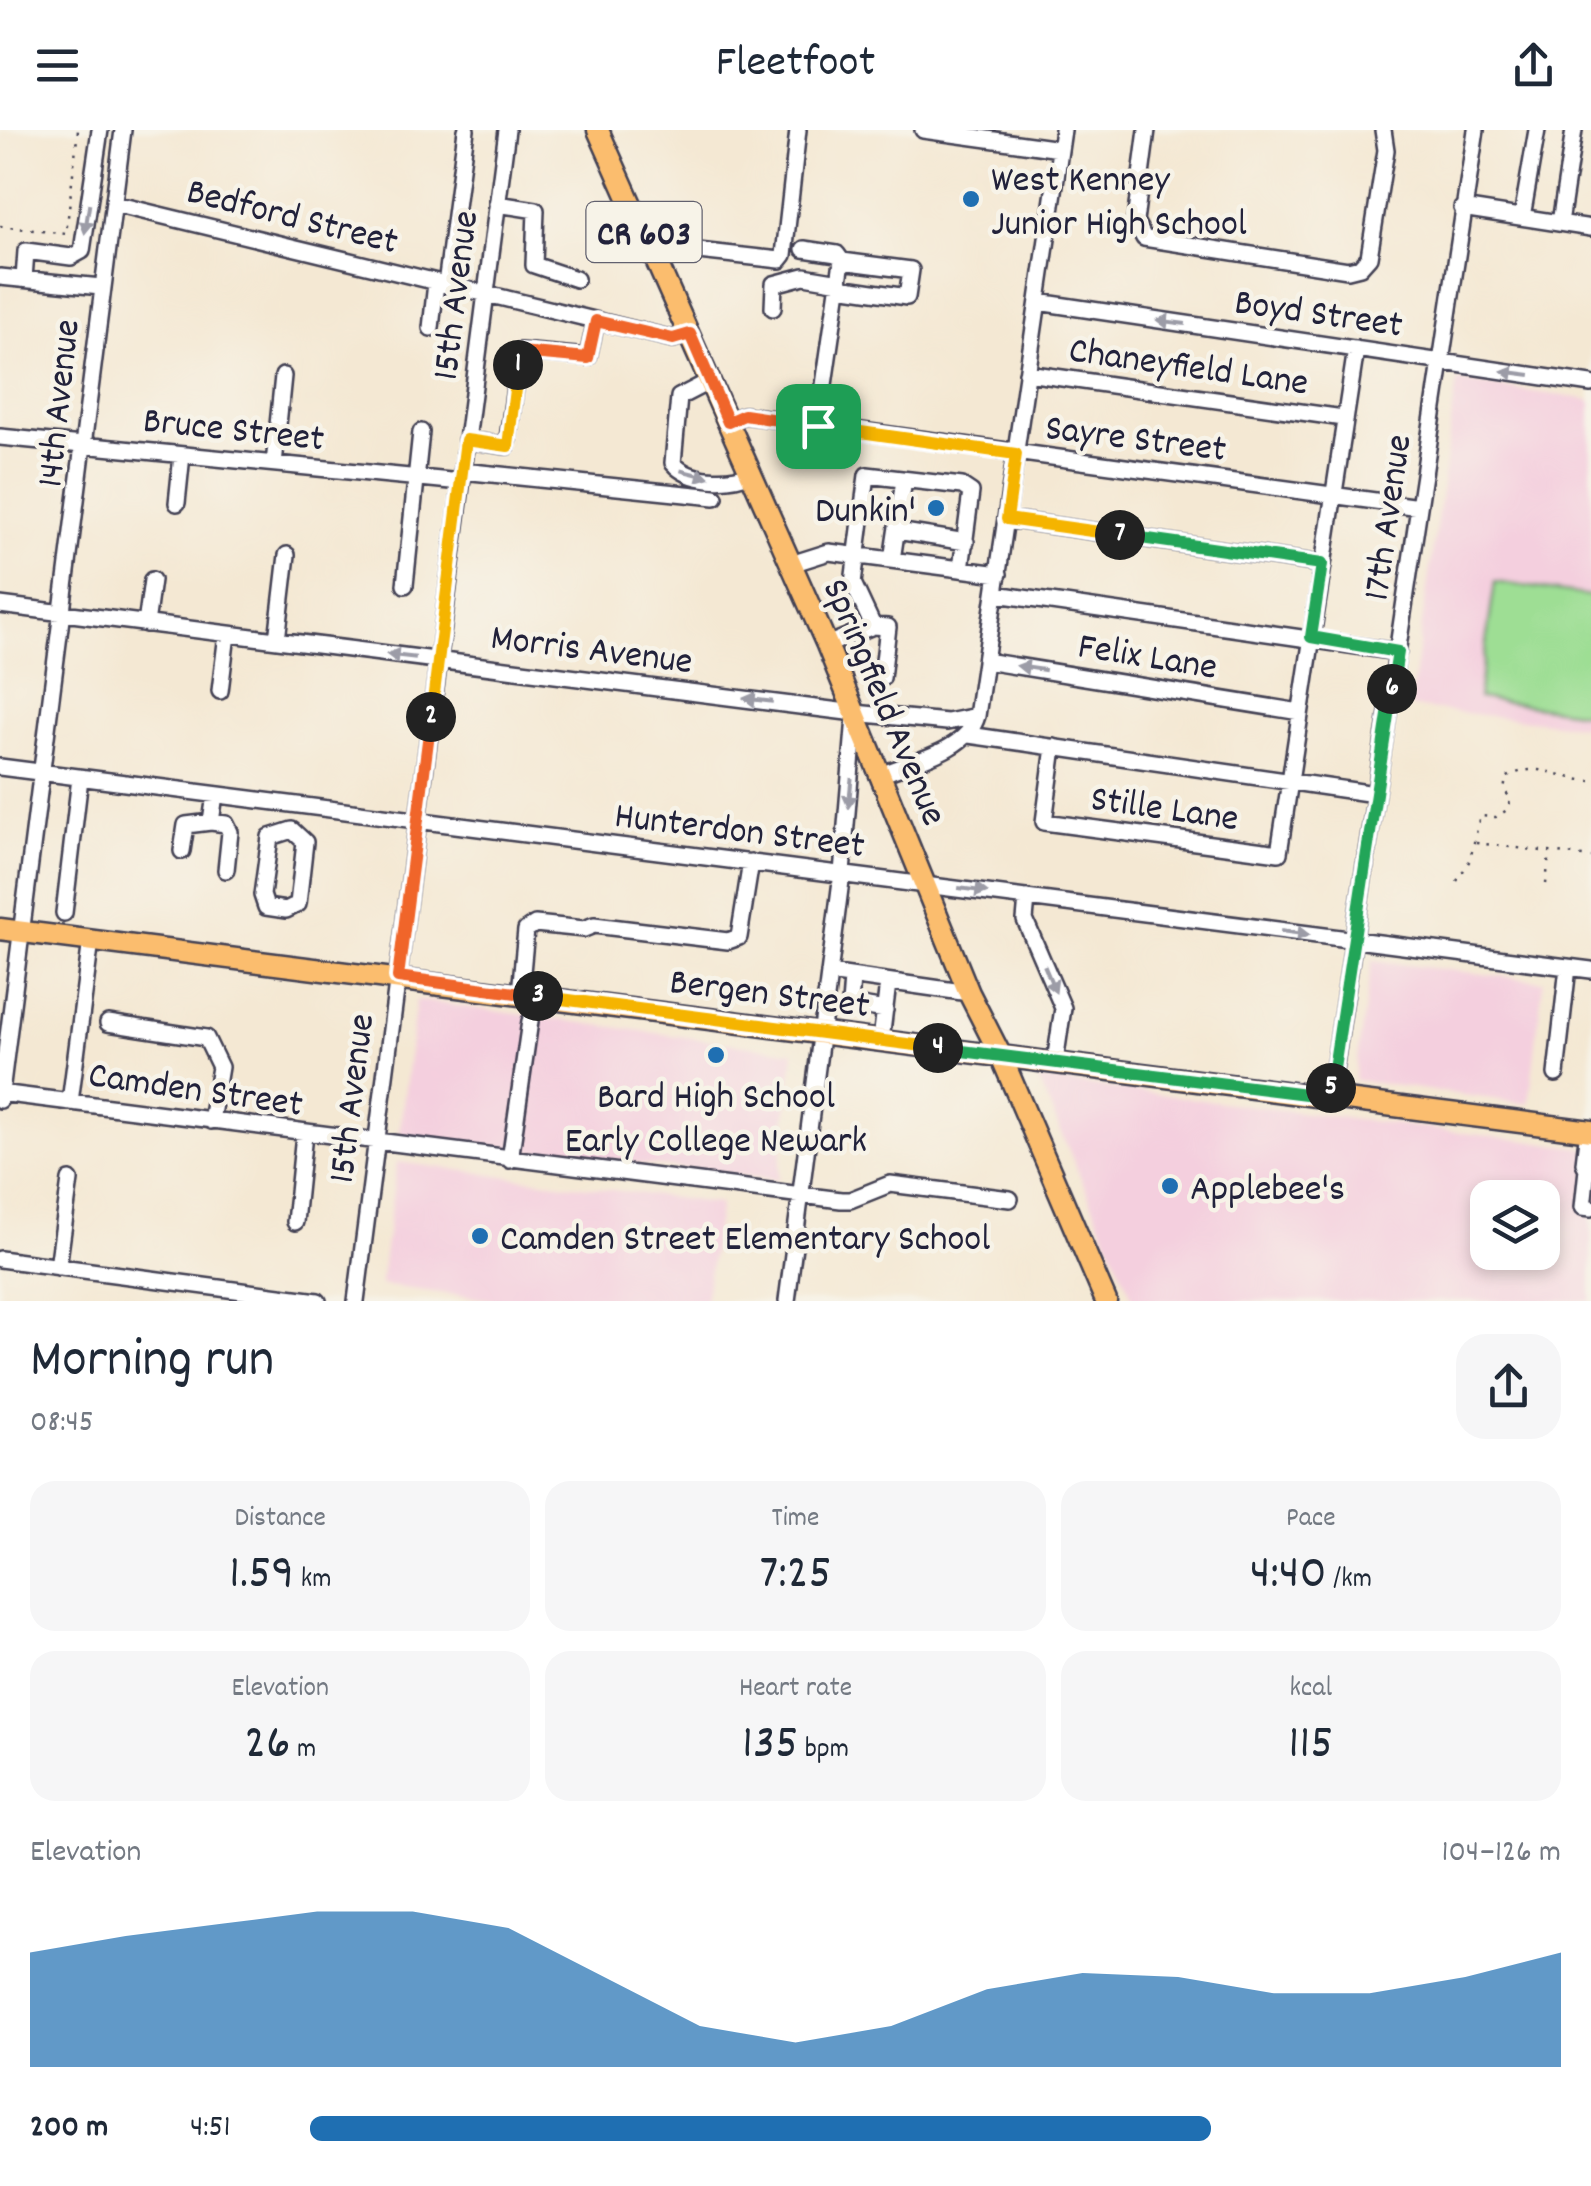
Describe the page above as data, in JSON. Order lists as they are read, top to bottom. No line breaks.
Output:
{"streets":{"main road":["CR 603","Springfield Avenue","Bergen Street"],"street":["Bedford Street","15th Avenue","Boyd Street","Chaneyfield Lane","14th Avenue","Bruce Street","Sayre Street","17th Avenue","Morris Avenue","Felix Lane","Stille Lane","Hunterdon Street","Camden Street"]},"crossings":[["Bedford Street","15th Avenue"],["Bedford Street","14th Avenue"],["Bedford Street","Springfield Avenue"],["15th Avenue","Bruce Street"],["15th Avenue","Morris Avenue"],["15th Avenue","Hunterdon Street"],["15th Avenue","Bergen Street"],["15th Avenue","Camden Street"],["Boyd Street","17th Avenue"],["14th Avenue","Bruce Street"],["14th Avenue","Morris Avenue"],["14th Avenue","Hunterdon Street"],["14th Avenue","Bergen Street"],["14th Avenue","Camden Street"],["Sayre Street","17th Avenue"],["Sayre Street","Springfield Avenue"],["17th Avenue","Hunterdon Street"],["17th Avenue","Bergen Street"],["Morris Avenue","Springfield Avenue"],["Springfield Avenue","Hunterdon Street"],["Springfield Avenue","Bergen Street"]],"one_way":["Boyd Street","Morris Avenue"],"places":["West Kenney Junior High School","Dunkin'","Bard High School Early College Newark","Applebee's","Camden Street Elementary School"],"page":{"header":"Fleetfoot","pins":["1","7","6","2","3","4","5"],"heading":["Morning run","08:45"],"stats":[["Distance","1.59 km"],["Time","7:25"],["Pace","4:40 /km"],["Elevation","26 m"],["Heart rate","135 bpm"],["kcal","115"]],"chart":["Elevation","104–126 m"],"list":[{"name":"200 m","note":"4:51"}]}}
